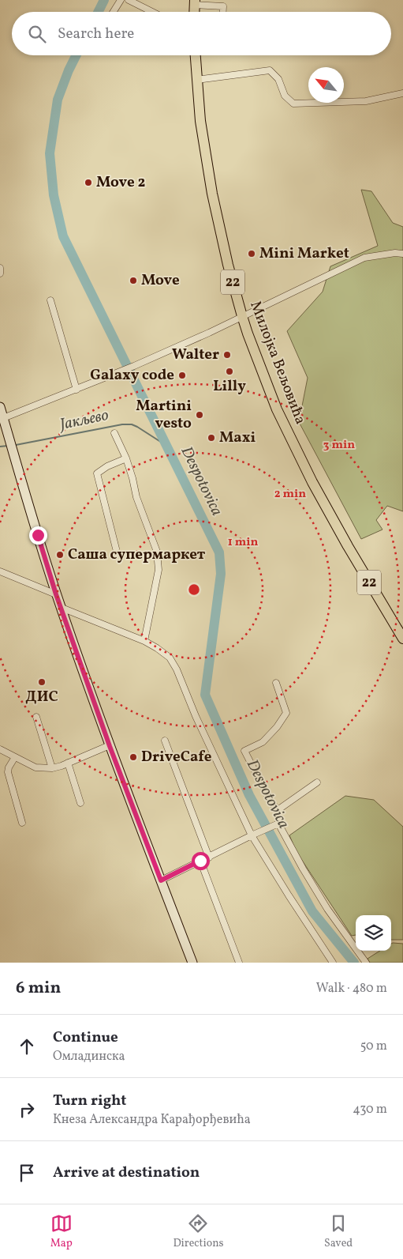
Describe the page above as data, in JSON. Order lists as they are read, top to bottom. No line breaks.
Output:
{"streets":{"main road":["22","Милојка Вељовића"]},"water":["Јакљево","Despotovica"],"places":["Move 2","Mini Market","Move","Walter","Lilly","Galaxy code","Martini vesto","Maxi","Саша супермаркет","ДИС","DriveCafe"],"north":"top left","page":{"search":"Search here","heading":["6 min","Walk · 480 m"],"list":[["Continue","Омладинска","50 m"],["Turn right","Кнеза Александра Карађорђевића","430 m"],"Arrive at destination"],"nav":["Map","Directions","Saved"]},"rings":["3 min","2 min","1 min"]}
